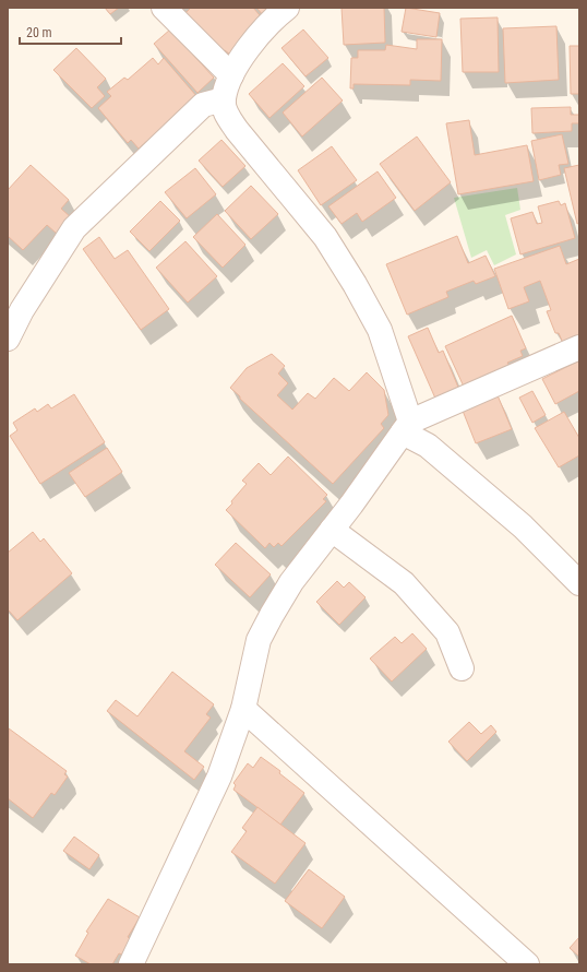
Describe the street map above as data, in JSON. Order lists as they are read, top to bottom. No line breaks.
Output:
{"scale_bar":"20 m"}
